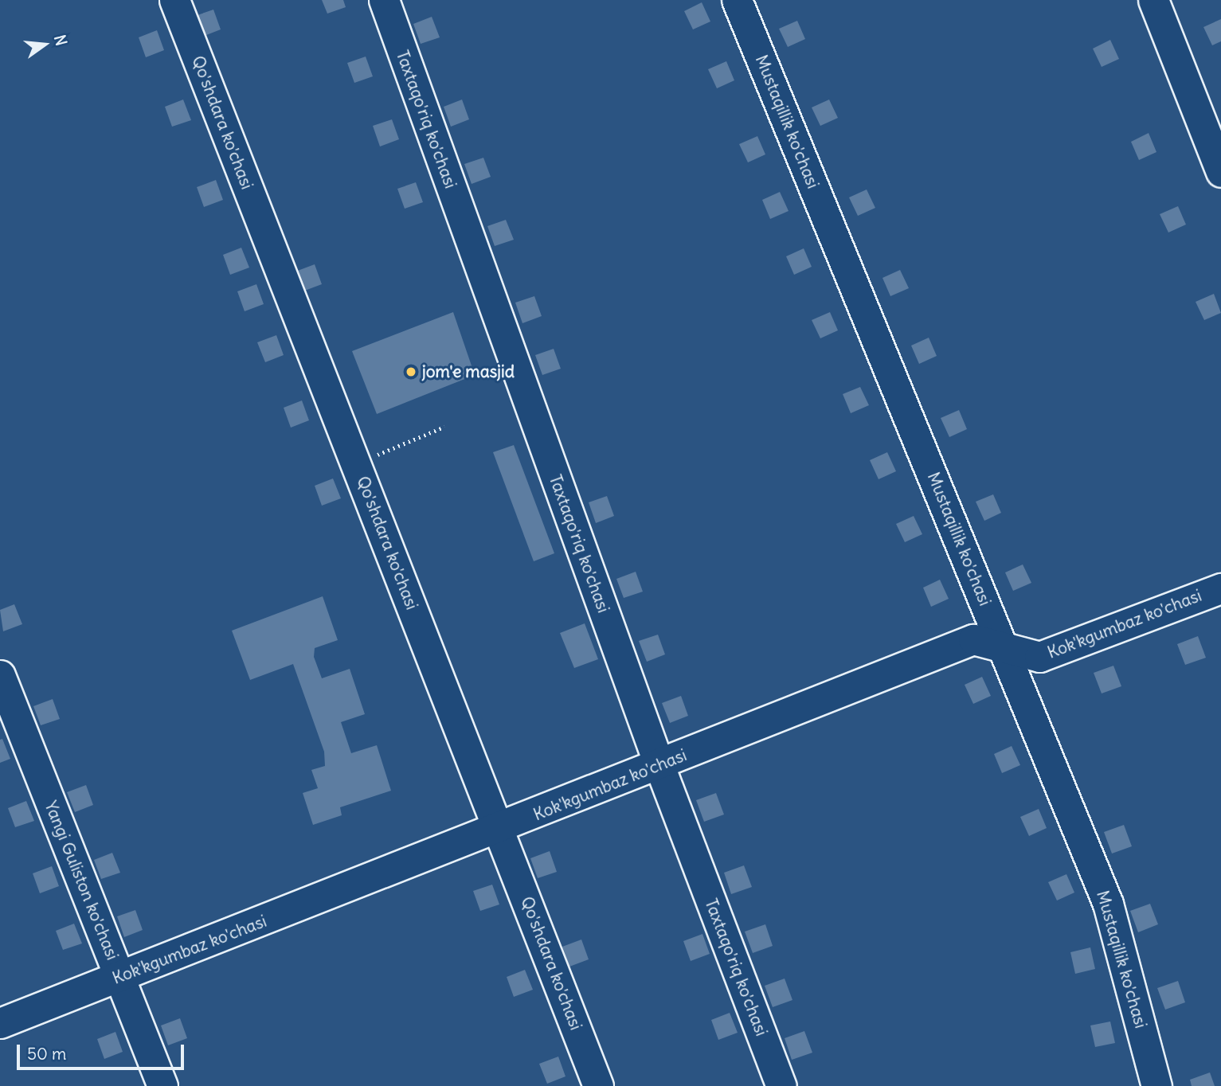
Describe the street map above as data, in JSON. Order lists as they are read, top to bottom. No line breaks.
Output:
{"streets":{"street":["Taxtaqo'riq ko'chasi","Mustaqillik ko'chasi","Qo'shdara ko'chasi","Kok'kgumbaz ko'chasi","Yangi Guliston ko'chasi"]},"crossings":[["Taxtaqo'riq ko'chasi","Kok'kgumbaz ko'chasi"],["Mustaqillik ko'chasi","Kok'kgumbaz ko'chasi"],["Qo'shdara ko'chasi","Kok'kgumbaz ko'chasi"],["Kok'kgumbaz ko'chasi","Yangi Guliston ko'chasi"]],"places":["jom'e masjid"],"scale_bar":"50 m","north":"right"}
